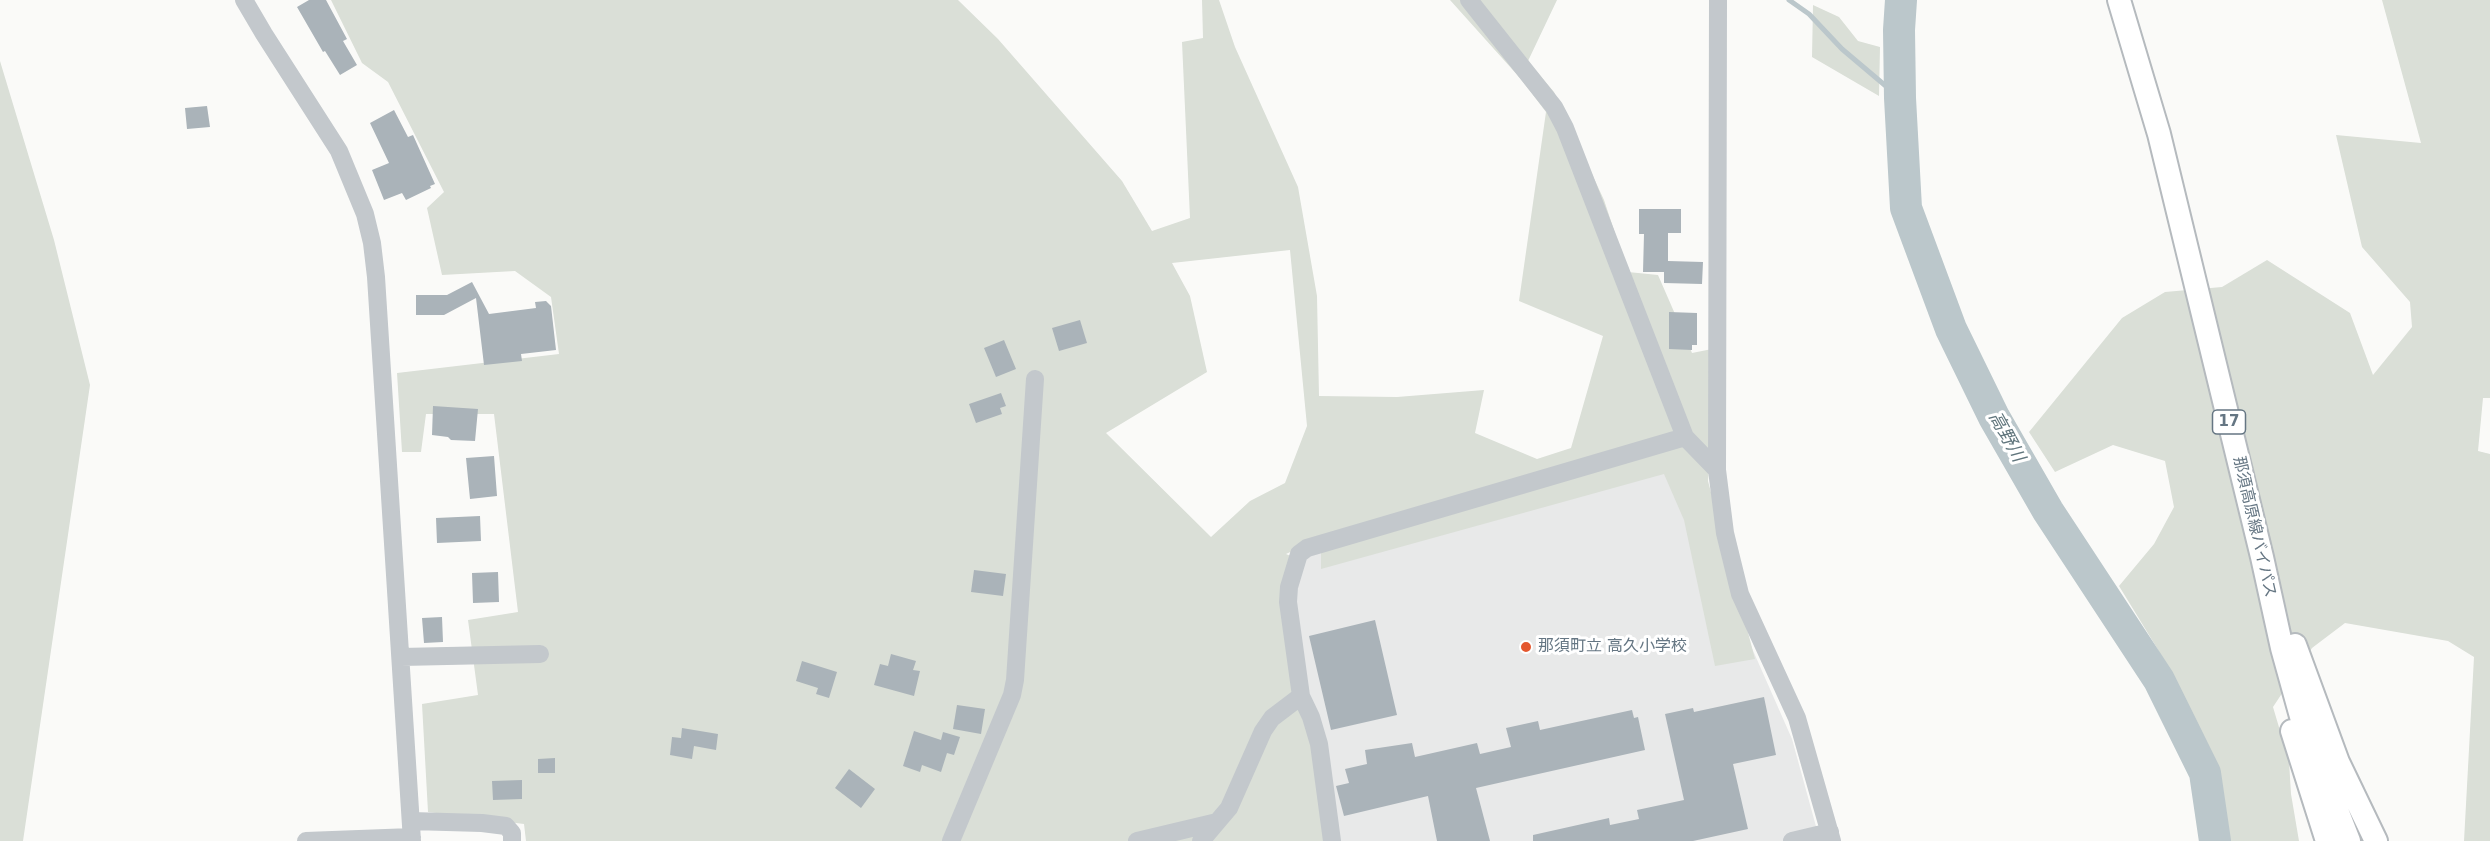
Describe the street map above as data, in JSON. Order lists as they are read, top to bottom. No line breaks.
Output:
{"streets":{"main road":["17","那須高原線バイパス"]},"crossings":[["17","那須高原線バイパス"]],"water":["高野川"],"places":["那須町立 高久小学校"]}
